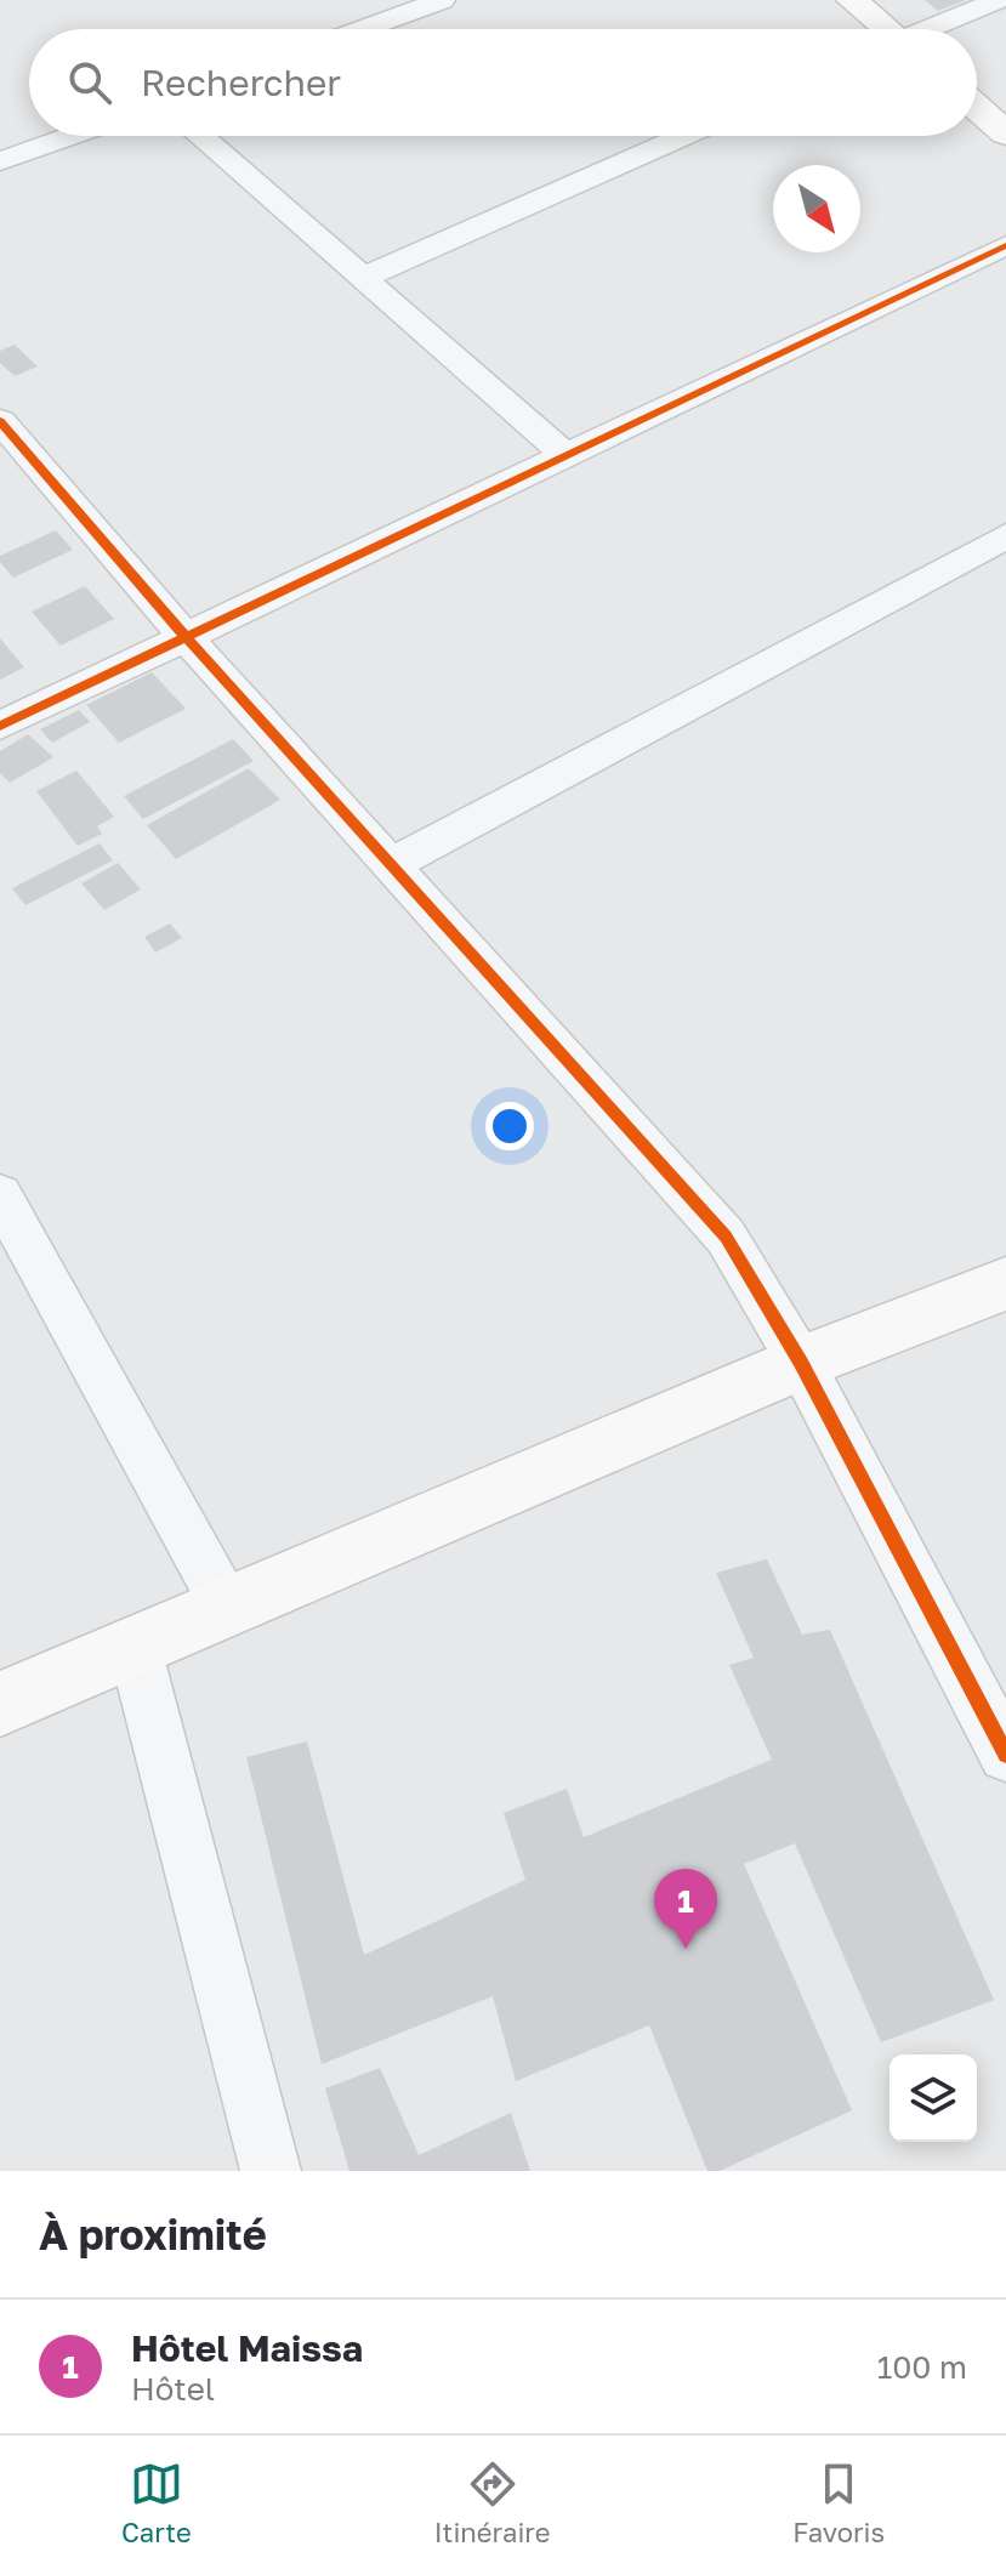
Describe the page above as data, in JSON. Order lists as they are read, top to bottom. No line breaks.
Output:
{"north":"bottom right","page":{"search":"Rechercher","pins":"1","heading":"À proximité","list":[{"mark":"1","name":"Hôtel Maissa","note":"Hôtel","value":"100 m"}],"nav":["Carte","Itinéraire","Favoris"]}}
